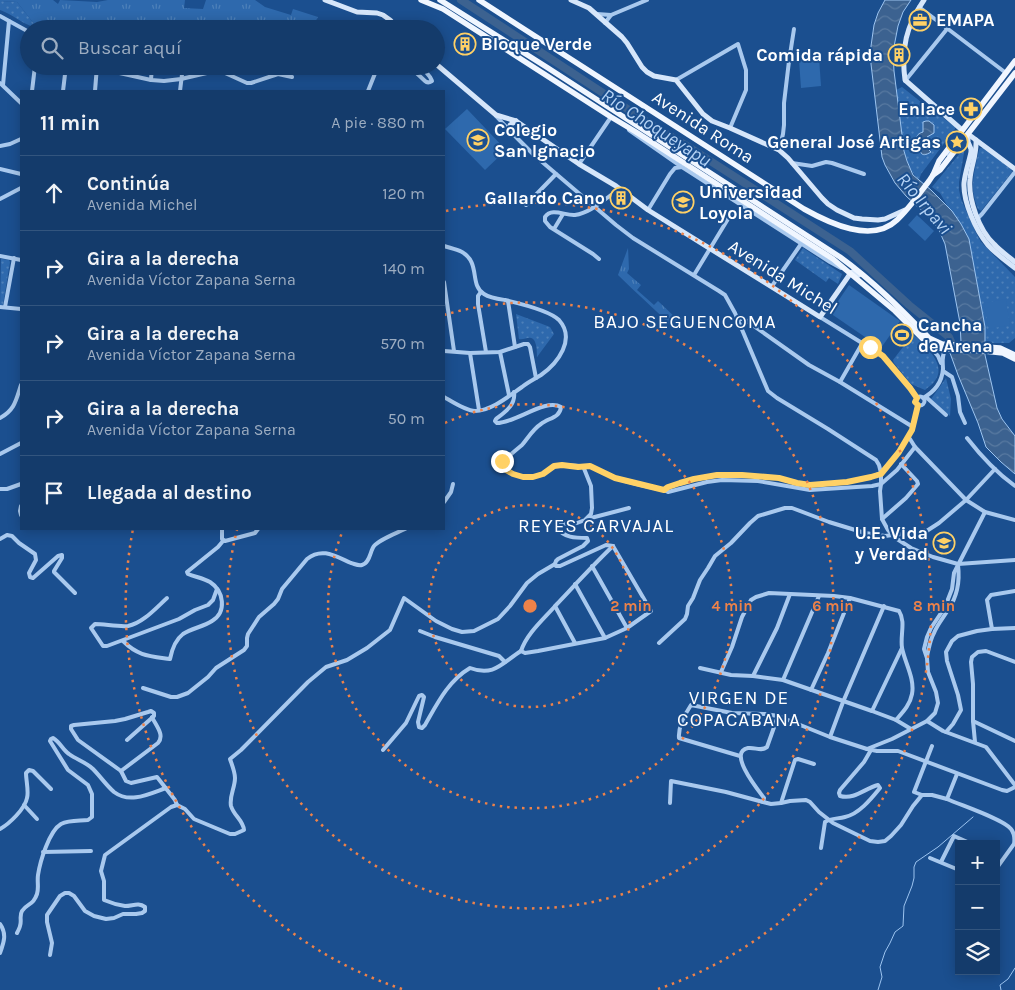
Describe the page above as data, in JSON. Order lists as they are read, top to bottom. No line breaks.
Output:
{"streets":{"main road":["Avenida Roma"],"street":["Avenida Michel"]},"districts":["BAJO SEGUENCOMA","REYES CARVAJAL","VIRGEN DE COPACABANA"],"water":["Río Choqueyapu","Río Irpavi"],"places":{"office":["EMAPA"],"building":["Bloque Verde","Comida rápida","Gallardo Cano"],"pharmacy":["Enlace"],"school or university":["Colegio San Ignacio","Universidad Loyola","U.E. Vida y Verdad"],"place":["General José Artigas"],"sports":["Cancha de Arena"]},"page":{"search":"Buscar aquí","heading":["11 min","A pie · 880 m"],"list":[["Continúa","Avenida Michel","120 m"],["Gira a la derecha","Avenida Víctor Zapana Serna","140 m"],["Gira a la derecha","Avenida Víctor Zapana Serna","570 m"],["Gira a la derecha","Avenida Víctor Zapana Serna","50 m"],"Llegada al destino"],"map_buttons":["+","−"]},"rings":["2 min","4 min","6 min","8 min"]}
